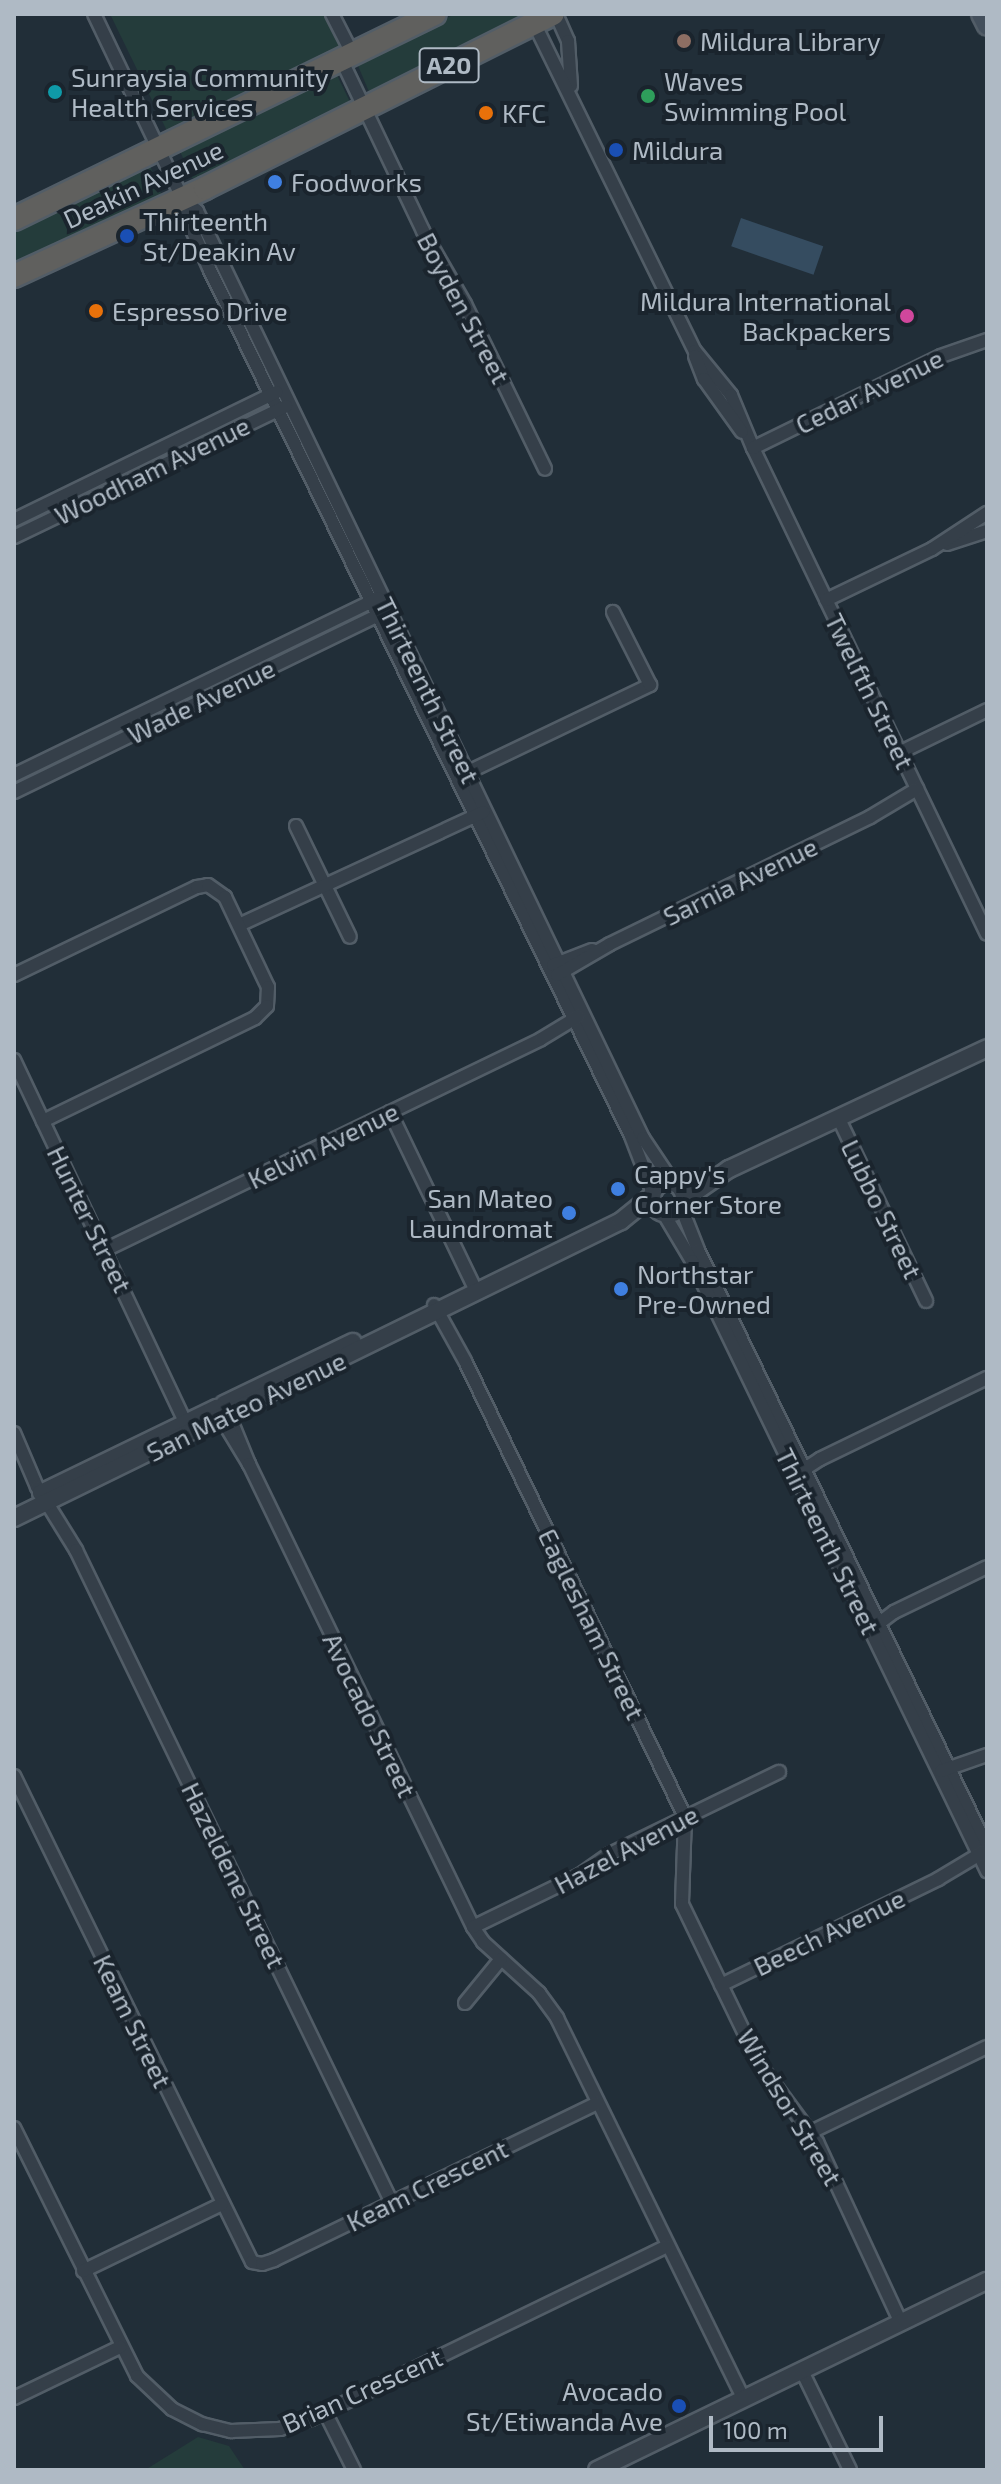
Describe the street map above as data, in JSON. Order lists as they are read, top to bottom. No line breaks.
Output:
{"streets":{"highway":["A20","Deakin Avenue"],"street":["Boyden Street","Cedar Avenue","Woodham Avenue","Thirteenth Street","Twelfth Street","Wade Avenue","Sarnia Avenue","Kelvin Avenue","Lubbo Street","Hunter Street","San Mateo Avenue","Eaglesham Street","Avocado Street","Hazel Avenue","Hazeldene Street","Beech Avenue","Keam Street","Windsor Street","Keam Crescent","Brian Crescent"]},"crossings":[["Deakin Avenue","Boyden Street"],["Deakin Avenue","Thirteenth Street"],["Deakin Avenue","Twelfth Street"],["Cedar Avenue","Twelfth Street"],["Woodham Avenue","Thirteenth Street"],["Thirteenth Street","Wade Avenue"],["Thirteenth Street","Sarnia Avenue"],["Thirteenth Street","Kelvin Avenue"],["Thirteenth Street","San Mateo Avenue"],["Thirteenth Street","Beech Avenue"],["Twelfth Street","Sarnia Avenue"],["Kelvin Avenue","Hunter Street"],["Hunter Street","San Mateo Avenue"],["San Mateo Avenue","Eaglesham Street"],["San Mateo Avenue","Avocado Street"],["San Mateo Avenue","Hazeldene Street"],["Eaglesham Street","Hazel Avenue"],["Eaglesham Street","Windsor Street"],["Avocado Street","Hazel Avenue"],["Avocado Street","Keam Crescent"],["Avocado Street","Brian Crescent"],["Hazeldene Street","Keam Crescent"],["Beech Avenue","Windsor Street"],["Keam Street","Keam Crescent"]],"places":["Mildura Library","Sunraysia Community Health Services","Waves Swimming Pool","KFC","Mildura","Foodworks","Thirteenth St/Deakin Av","Espresso Drive","Mildura International Backpackers","Cappy's Corner Store","San Mateo Laundromat","Northstar Pre-Owned","Avocado St/Etiwanda Ave"],"scale_bar":"100 m"}
